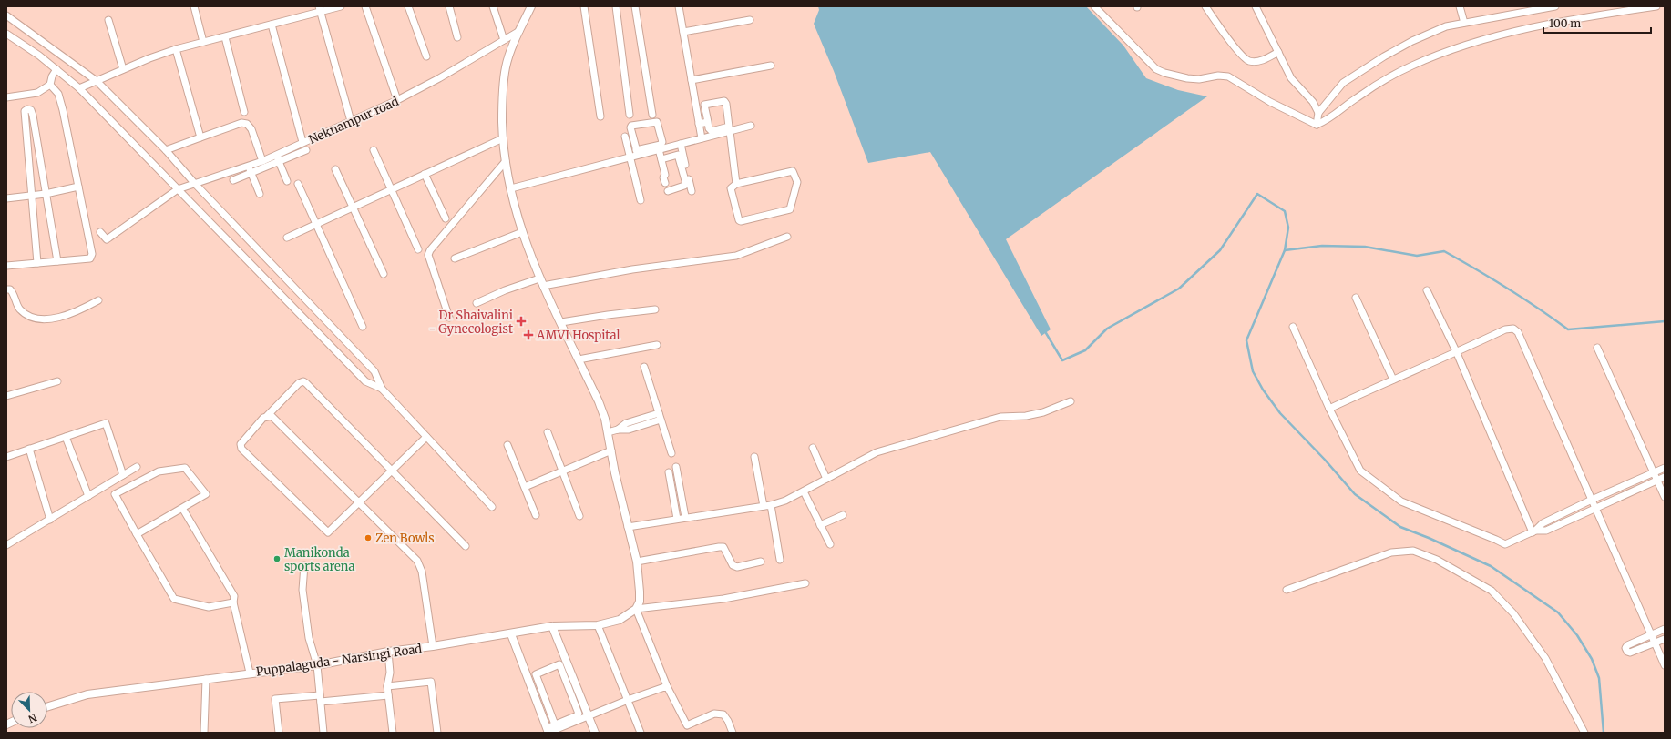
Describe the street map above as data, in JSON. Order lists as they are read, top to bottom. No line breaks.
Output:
{"streets":{"street":["Neknampur road","Puppalaguda - Narsingi Road"]},"places":{"health":["Dr Shaivalini - Gynecologist","AMVI Hospital"],"other":["Zen Bowls","Manikonda sports arena"]},"scale_bar":"100 m","north":"bottom right"}
